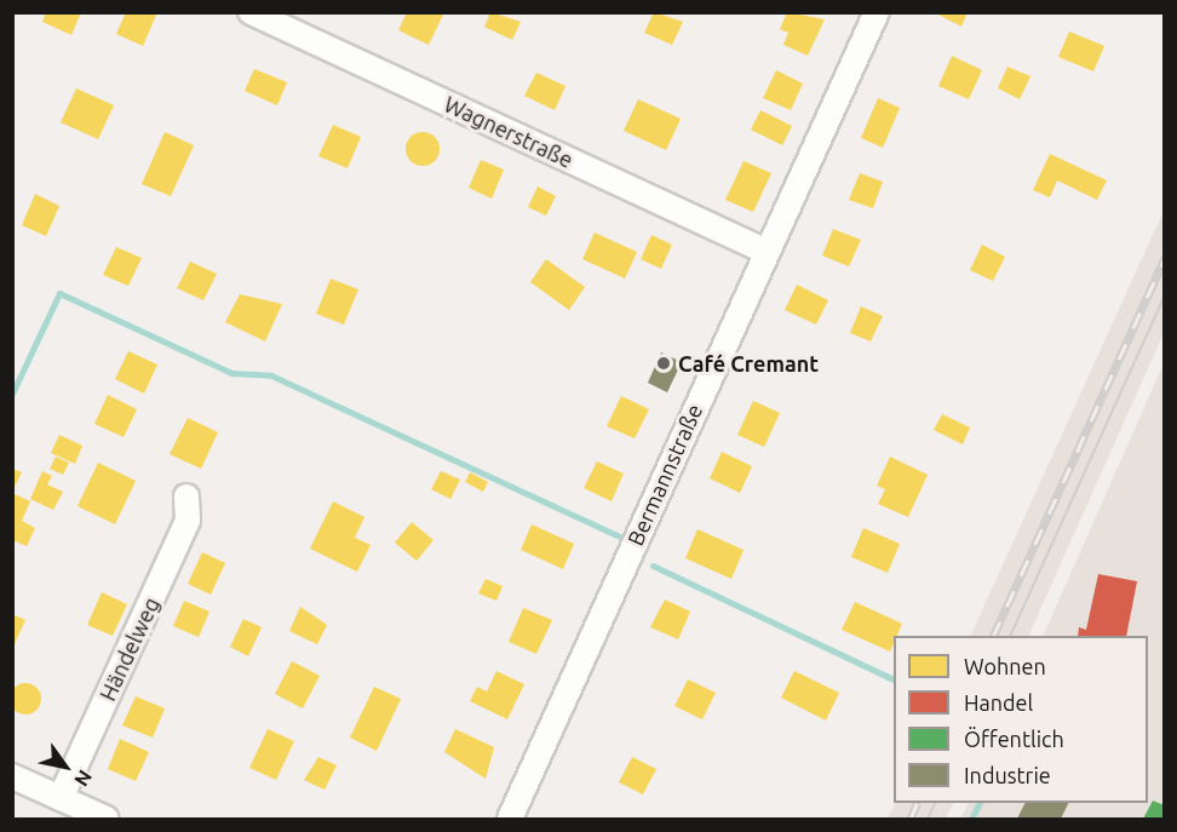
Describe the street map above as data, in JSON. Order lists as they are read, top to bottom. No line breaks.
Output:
{"streets":{"street":["Wagnerstraße","Bermannstraße","Händelweg"]},"crossings":[["Wagnerstraße","Bermannstraße"]],"places":["Café Cremant"],"legend":["Wohnen","Handel","Öffentlich","Industrie"],"north":"bottom right"}
